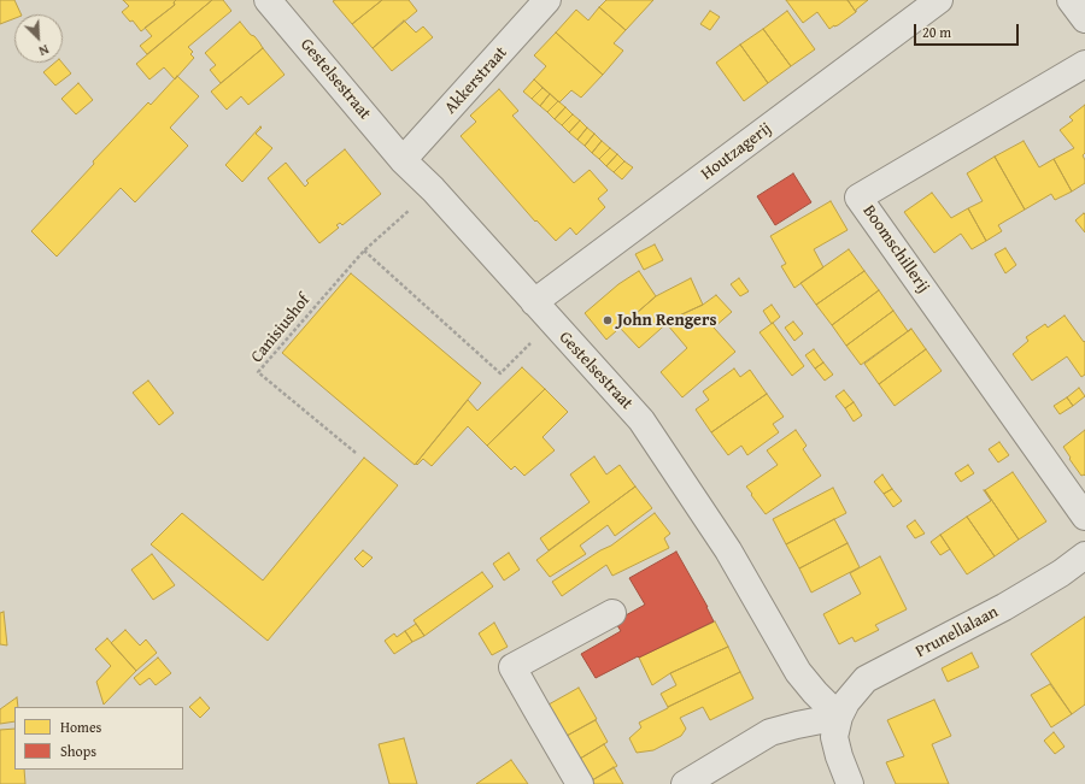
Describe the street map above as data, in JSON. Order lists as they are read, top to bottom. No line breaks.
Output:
{"streets":{"street":["Gestelsestraat","Akkerstraat","Houtzagerij","Boomschillerij","Prunellalaan"],"path":["Canisiushof"]},"crossings":[["Gestelsestraat","Akkerstraat"],["Gestelsestraat","Houtzagerij"],["Gestelsestraat","Canisiushof"],["Gestelsestraat","Prunellalaan"]],"places":["John Rengers"],"legend":["Homes","Shops"],"scale_bar":"20 m","north":"bottom right"}
